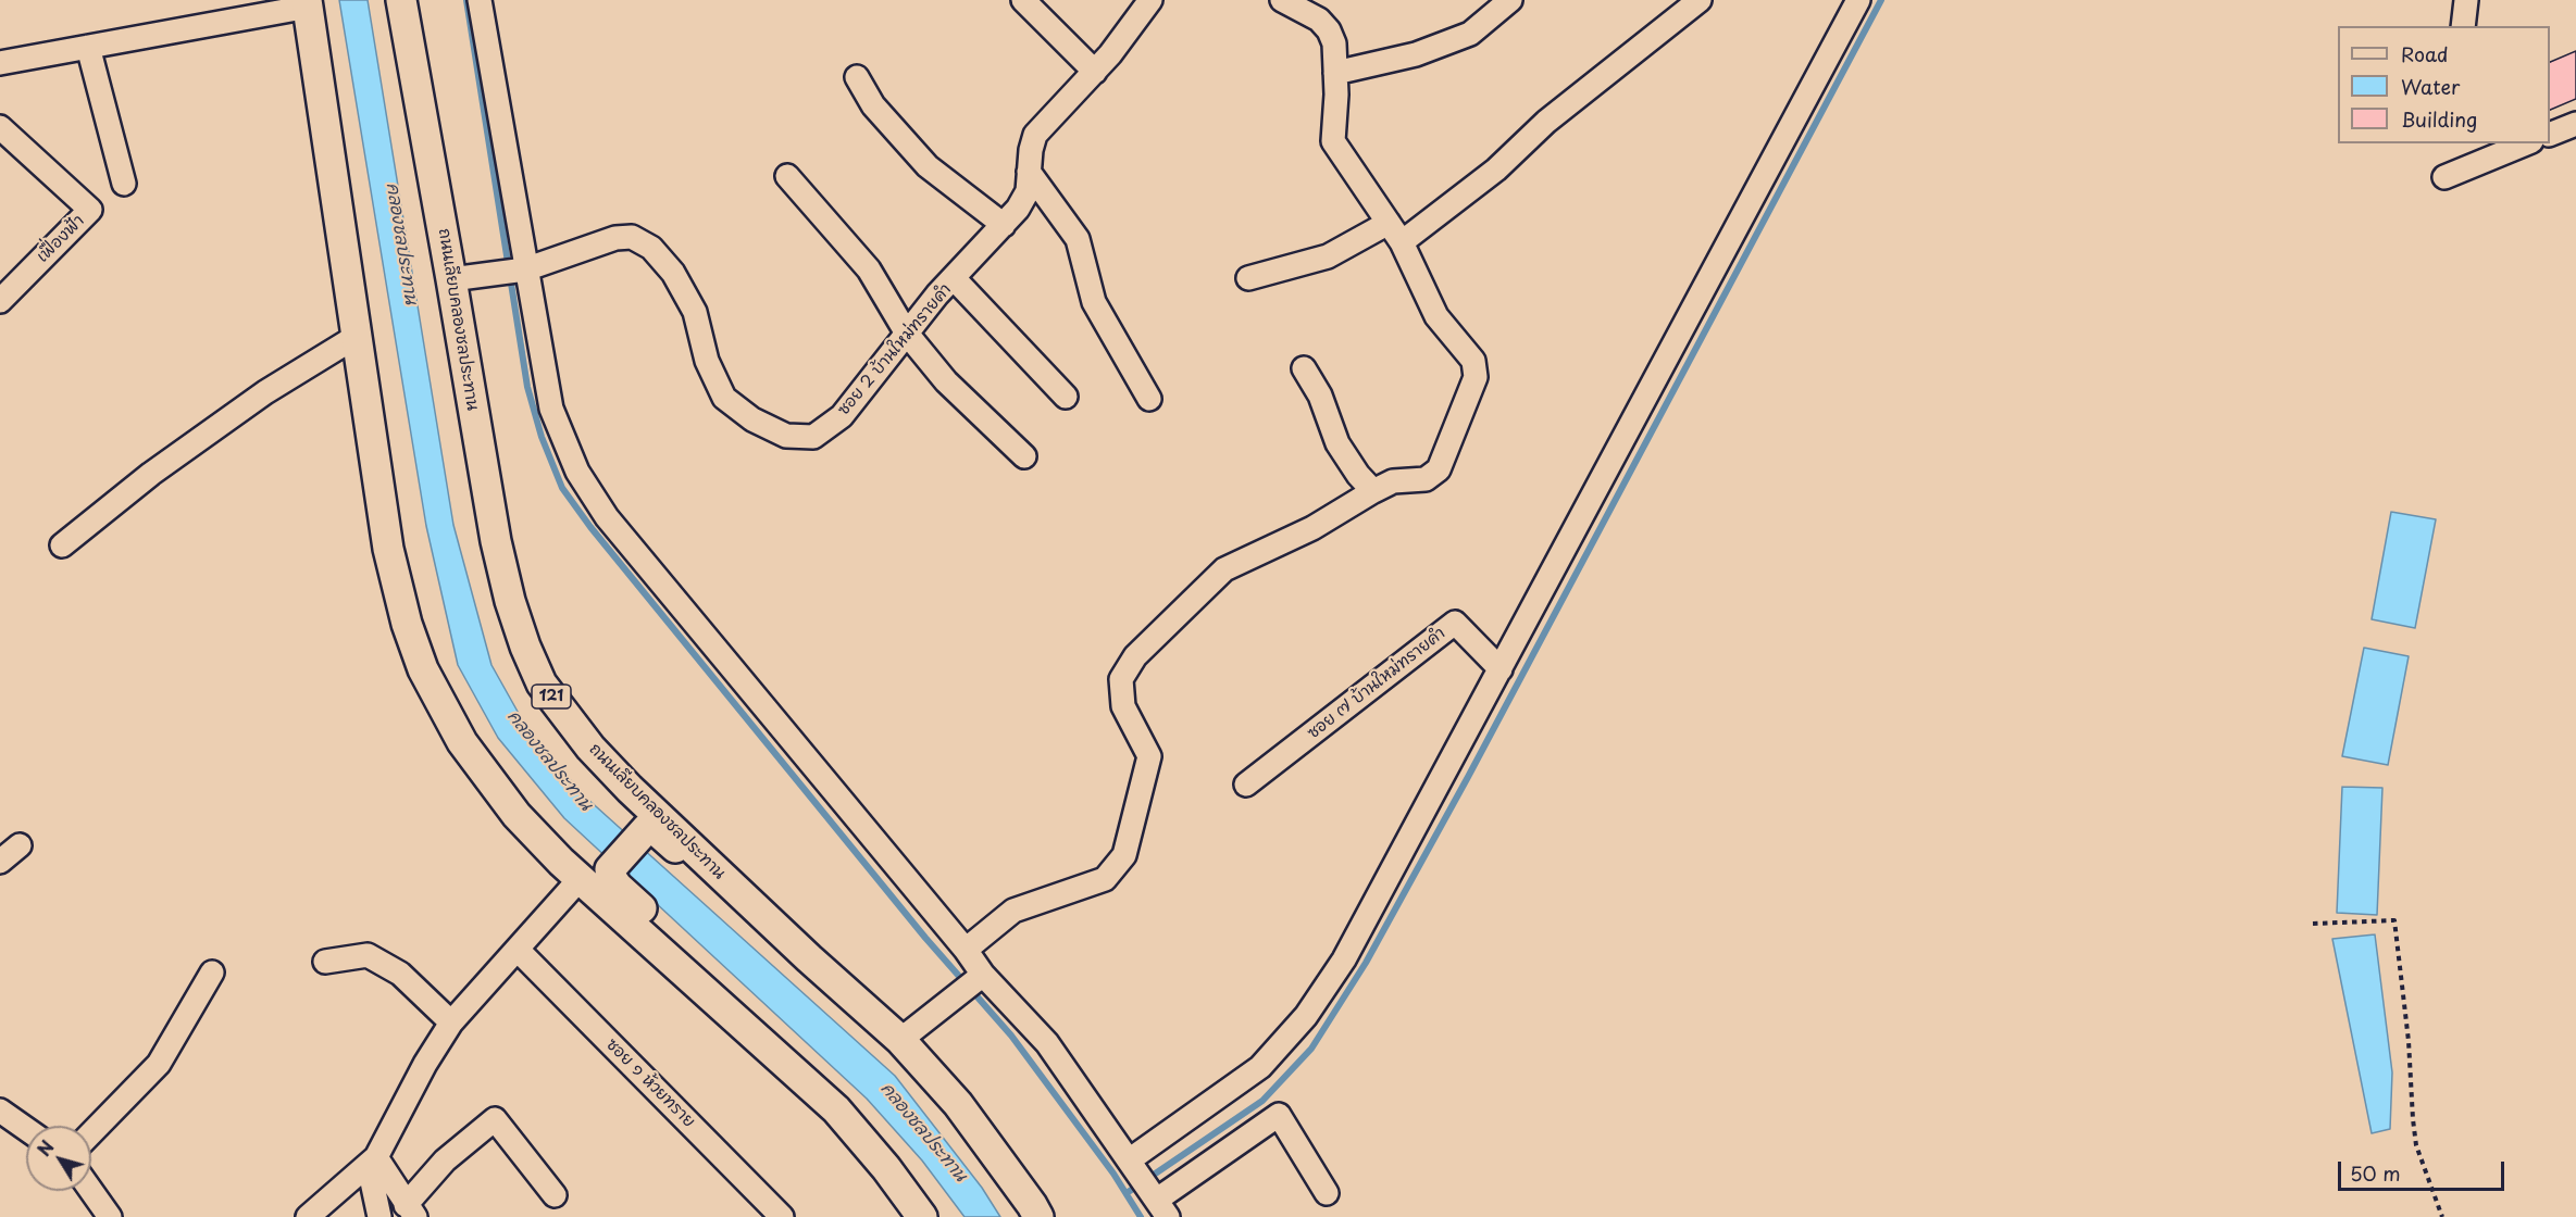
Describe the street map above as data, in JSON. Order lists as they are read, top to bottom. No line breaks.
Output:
{"streets":{"main road":["ถนนเลียบคลองชลประทาน","121"],"street":["เฟื่องฟ้า","ซอย 2 บ้านใหม่ทรายคำ","ซอย ๗ บ้านใหม่ทรายคำ","ซอย ๑ ห้วยทราย"]},"crossings":[["ถนนเลียบคลองชลประทาน","ซอย 2 บ้านใหม่ทรายคำ"]],"water":["คลองชลประทาน"],"legend":["Road","Water","Building"],"scale_bar":"50 m","north":"top left"}
